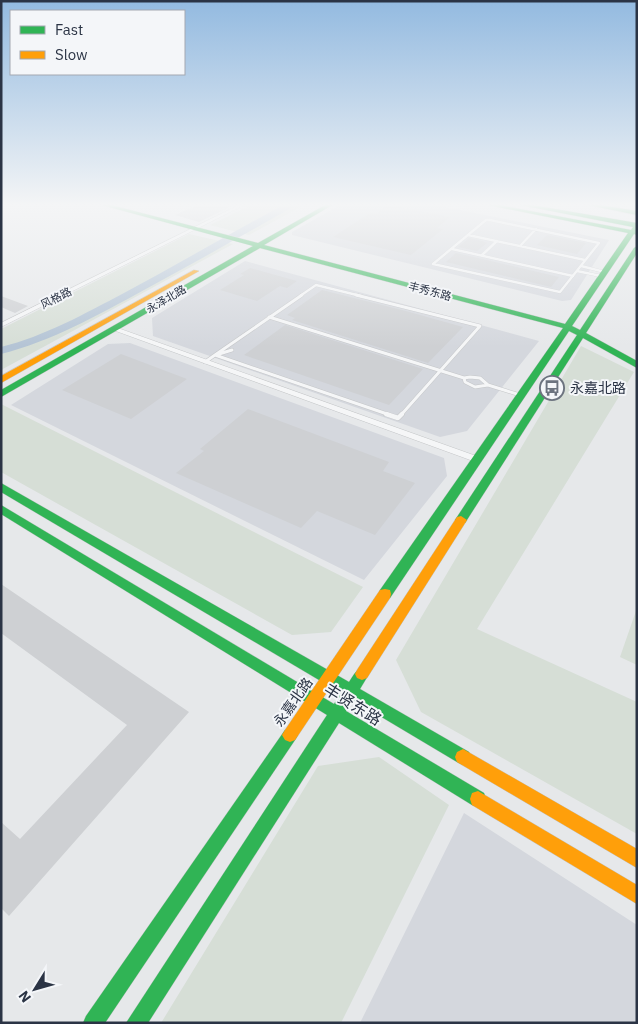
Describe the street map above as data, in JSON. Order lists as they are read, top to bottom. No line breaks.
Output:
{"streets":{"street":["丰秀东路","风格路","永泽北路","永嘉北路","丰贤东路"]},"crossings":[["丰秀东路","永嘉北路"],["永嘉北路","丰贤东路"]],"places":{"bus stop":["永嘉北路"]},"legend":["Fast","Slow"],"north":"bottom left"}
